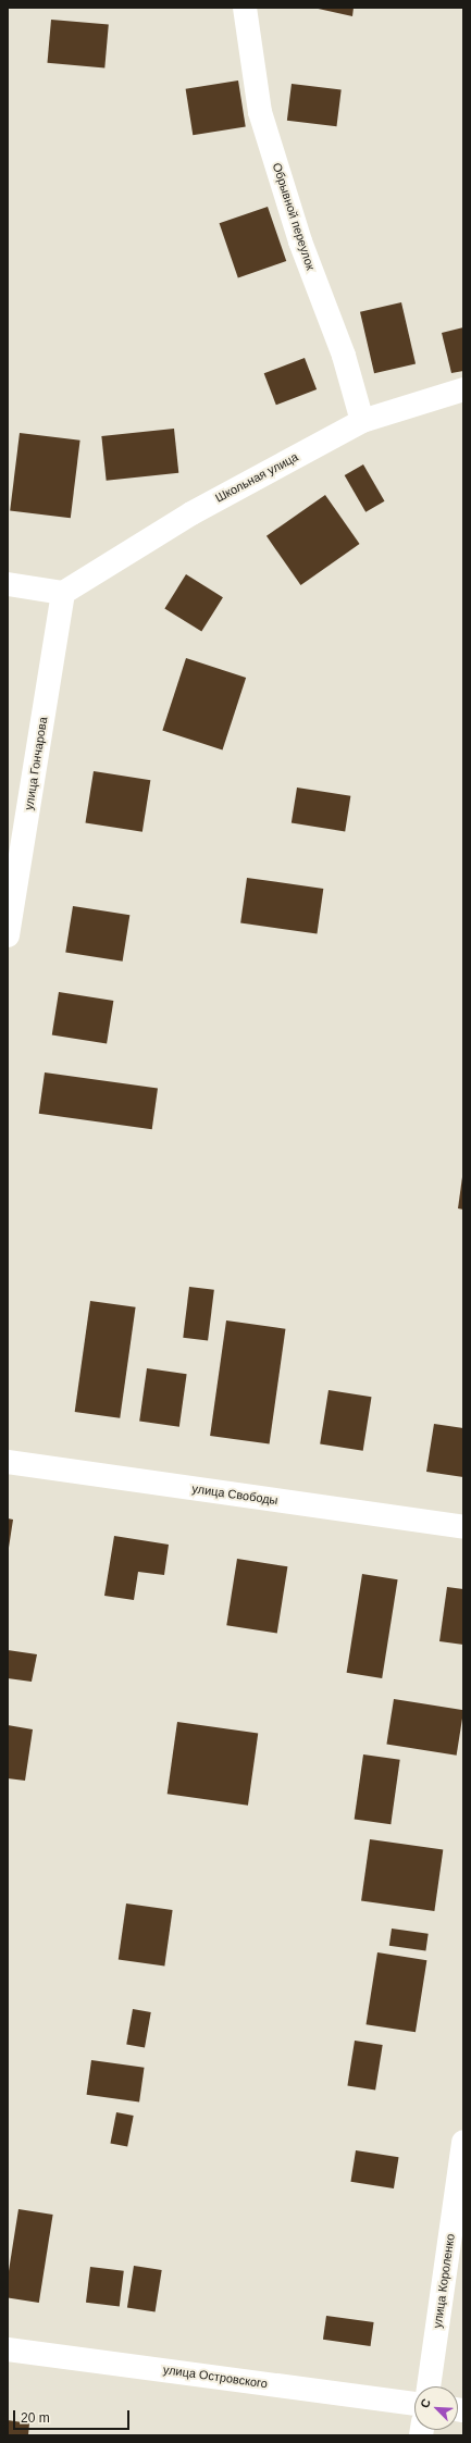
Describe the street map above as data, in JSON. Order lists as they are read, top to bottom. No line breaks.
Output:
{"streets":{"street":["Обрывной переулок","Школьная улица","улица Гончарова","улица Свободы","улица Короленко","улица Островского"]},"crossings":[["Обрывной переулок","Школьная улица"],["Школьная улица","улица Гончарова"]],"scale_bar":"20 m","north":"top left"}
